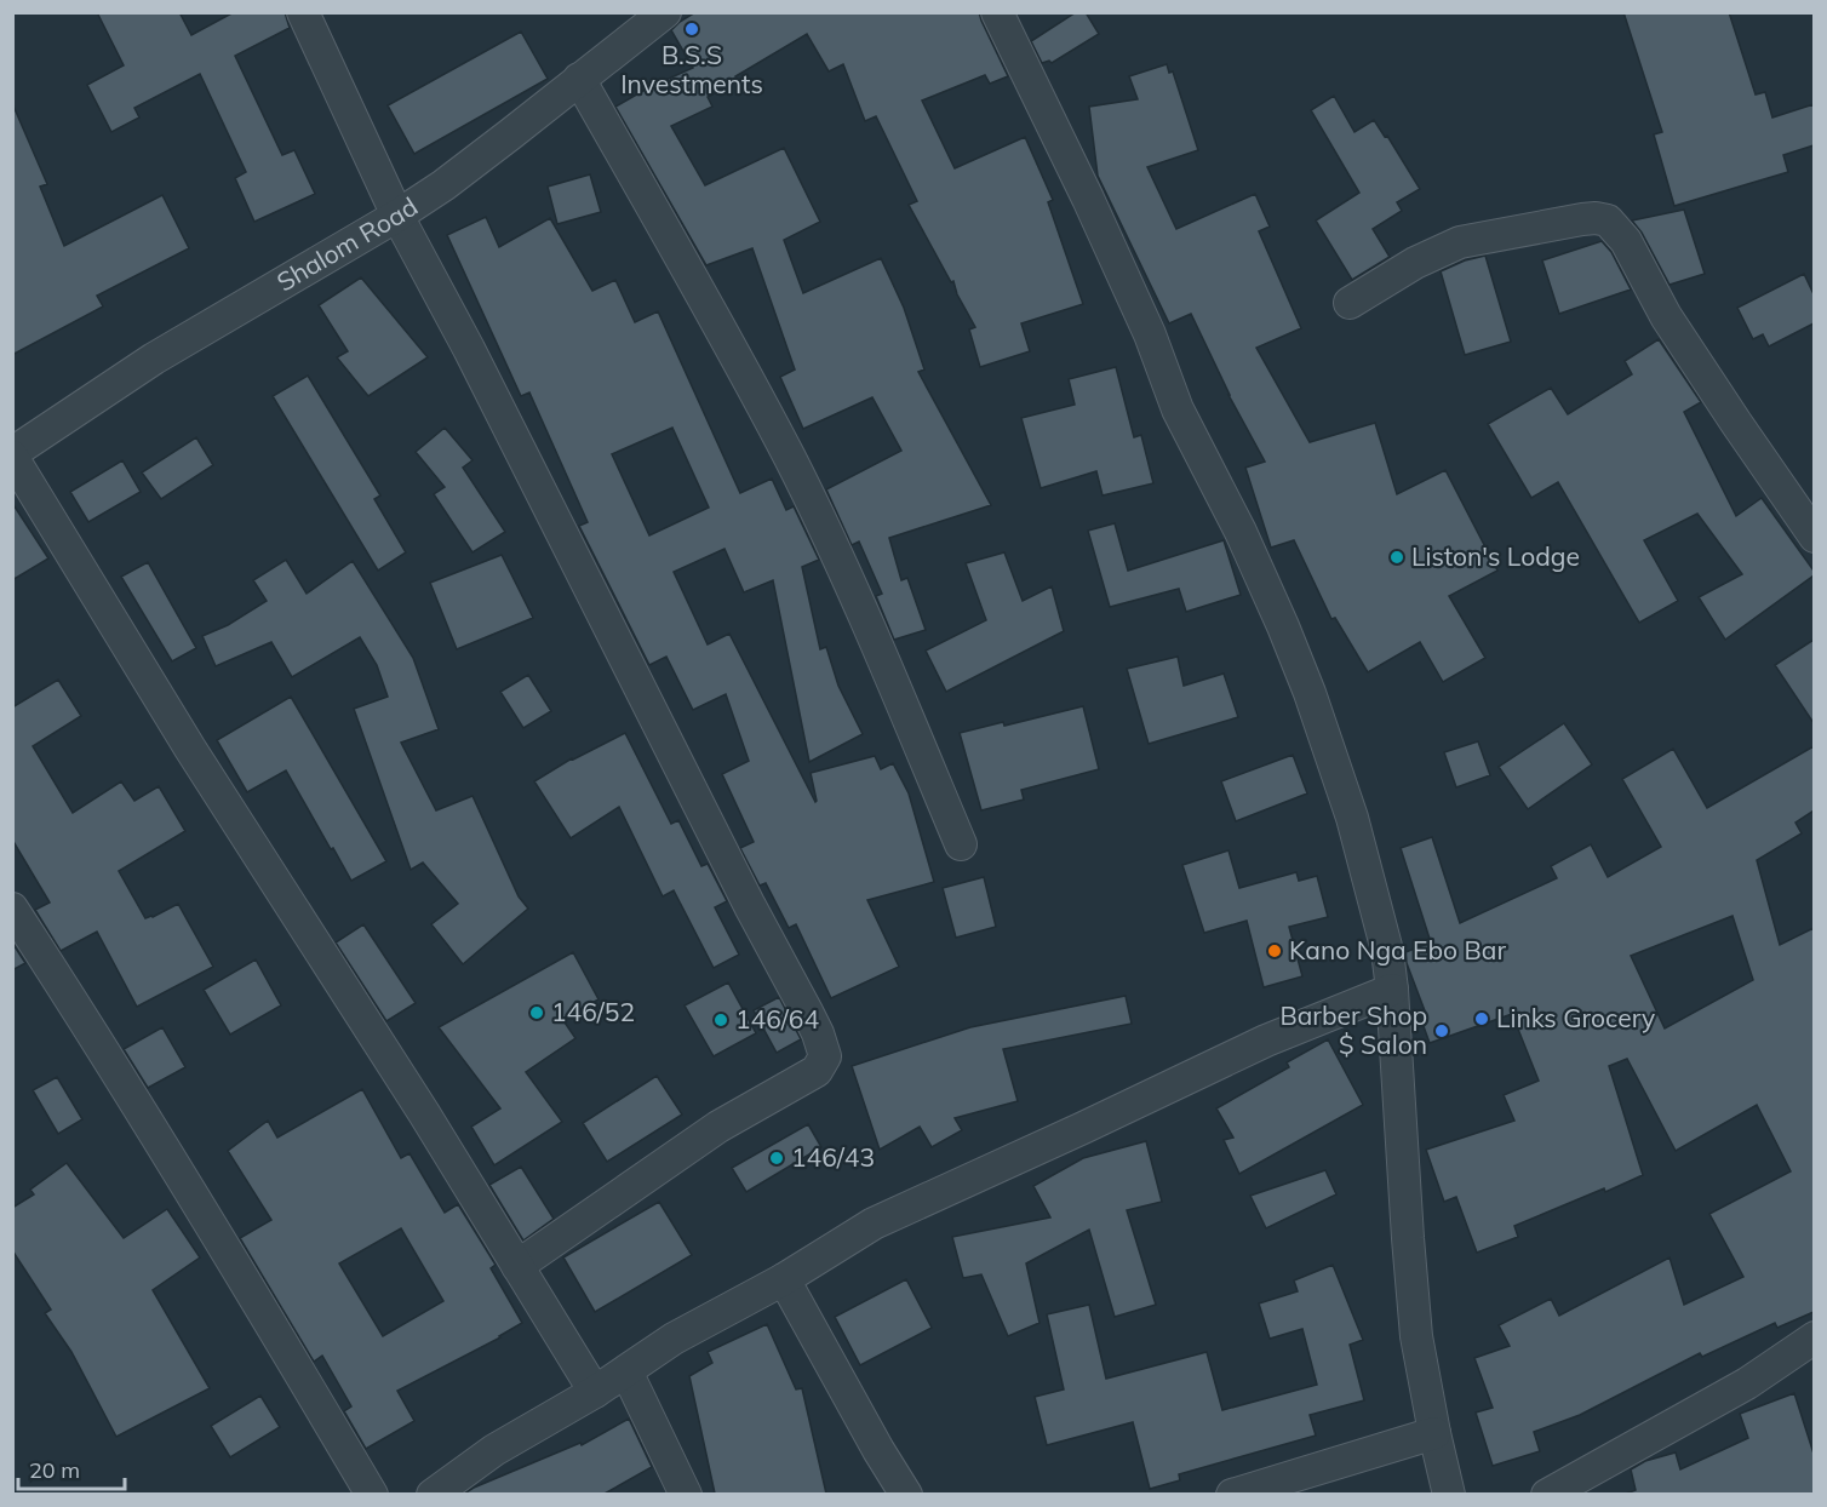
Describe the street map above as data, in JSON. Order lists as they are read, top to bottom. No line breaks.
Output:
{"streets":{"street":["Shalom Road"]},"places":["B.S.S Investments","Liston's Lodge","Kano Nga Ebo Bar","146/52","Links Grocery","146/64","Barber Shop $ Salon","146/43"],"scale_bar":"20 m"}
